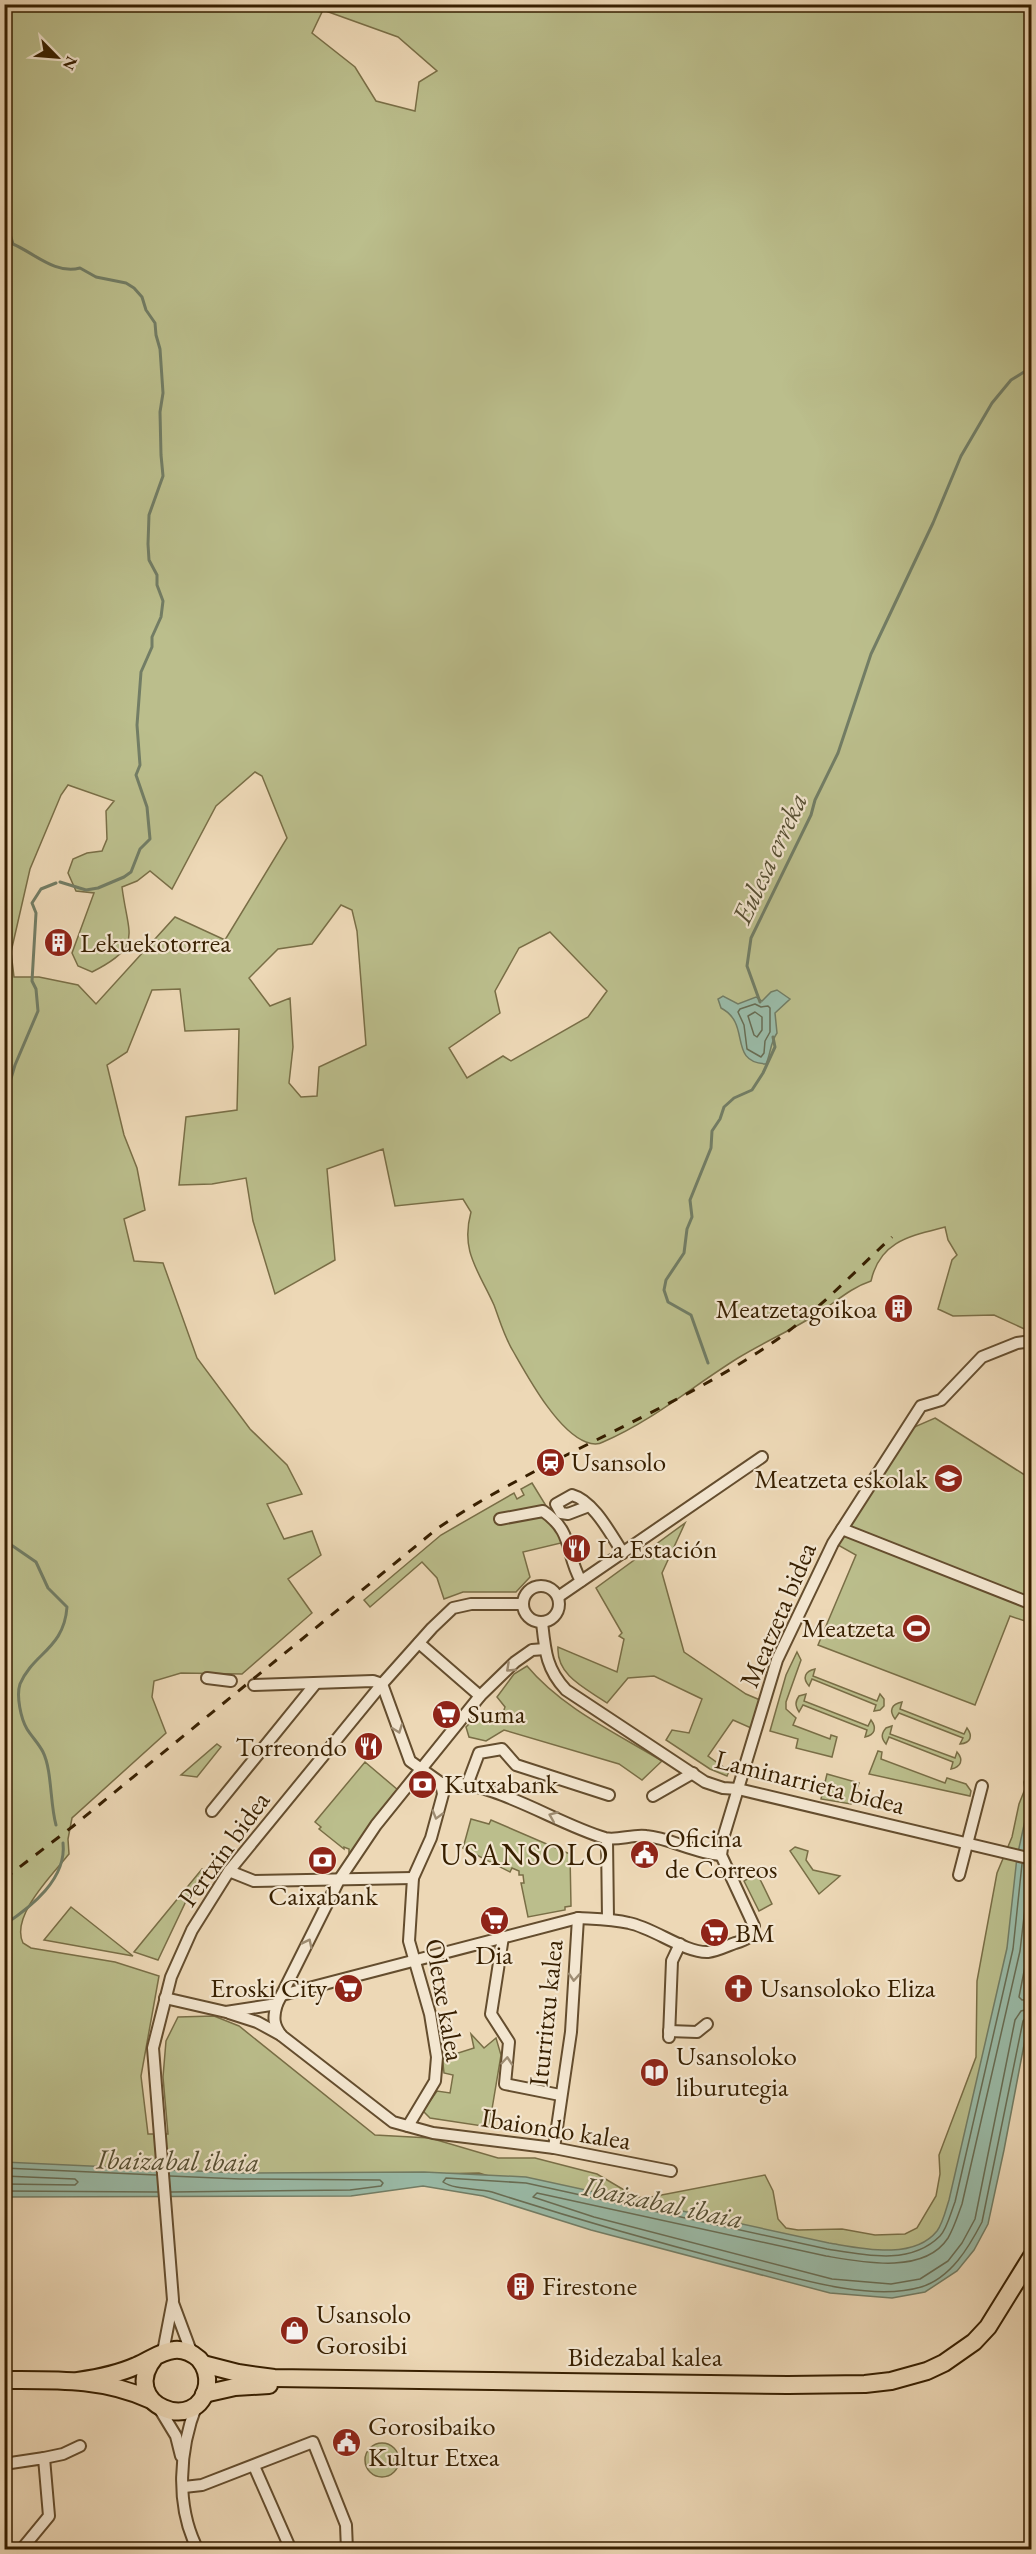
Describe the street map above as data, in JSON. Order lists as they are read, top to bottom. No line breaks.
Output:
{"streets":{"highway":["Bidezabal kalea"],"street":["Meatzeta bidea","Laminarrieta bidea","Pertxin bidea","Oletxe kalea","Iturritxu kalea","Ibaiondo kalea"]},"crossings":[["Meatzeta bidea","Laminarrieta bidea"],["Laminarrieta bidea","Pertxin bidea"],["Oletxe kalea","Ibaiondo kalea"],["Iturritxu kalea","Ibaiondo kalea"]],"one_way":["Iturritxu kalea"],"districts":["USANSOLO"],"water":["Eulesa erreka","Ibaizabal ibaia"],"places":{"building":["Lekuekotorrea","Meatzetagoikoa","Firestone"],"station":["Usansolo"],"school or university":["Meatzeta eskolak"],"restaurant":["La Estación","Torreondo"],"sports":["Meatzeta"],"supermarket":["Suma","Dia","BM","Eroski City"],"bank":["Kutxabank","Caixabank"],"public building":["Oficina de Correos","Gorosibaiko Kultur Etxea"],"church":["Usansoloko Eliza"],"library":["Usansoloko liburutegia"],"shop":["Usansolo Gorosibi"]},"north":"bottom right"}
